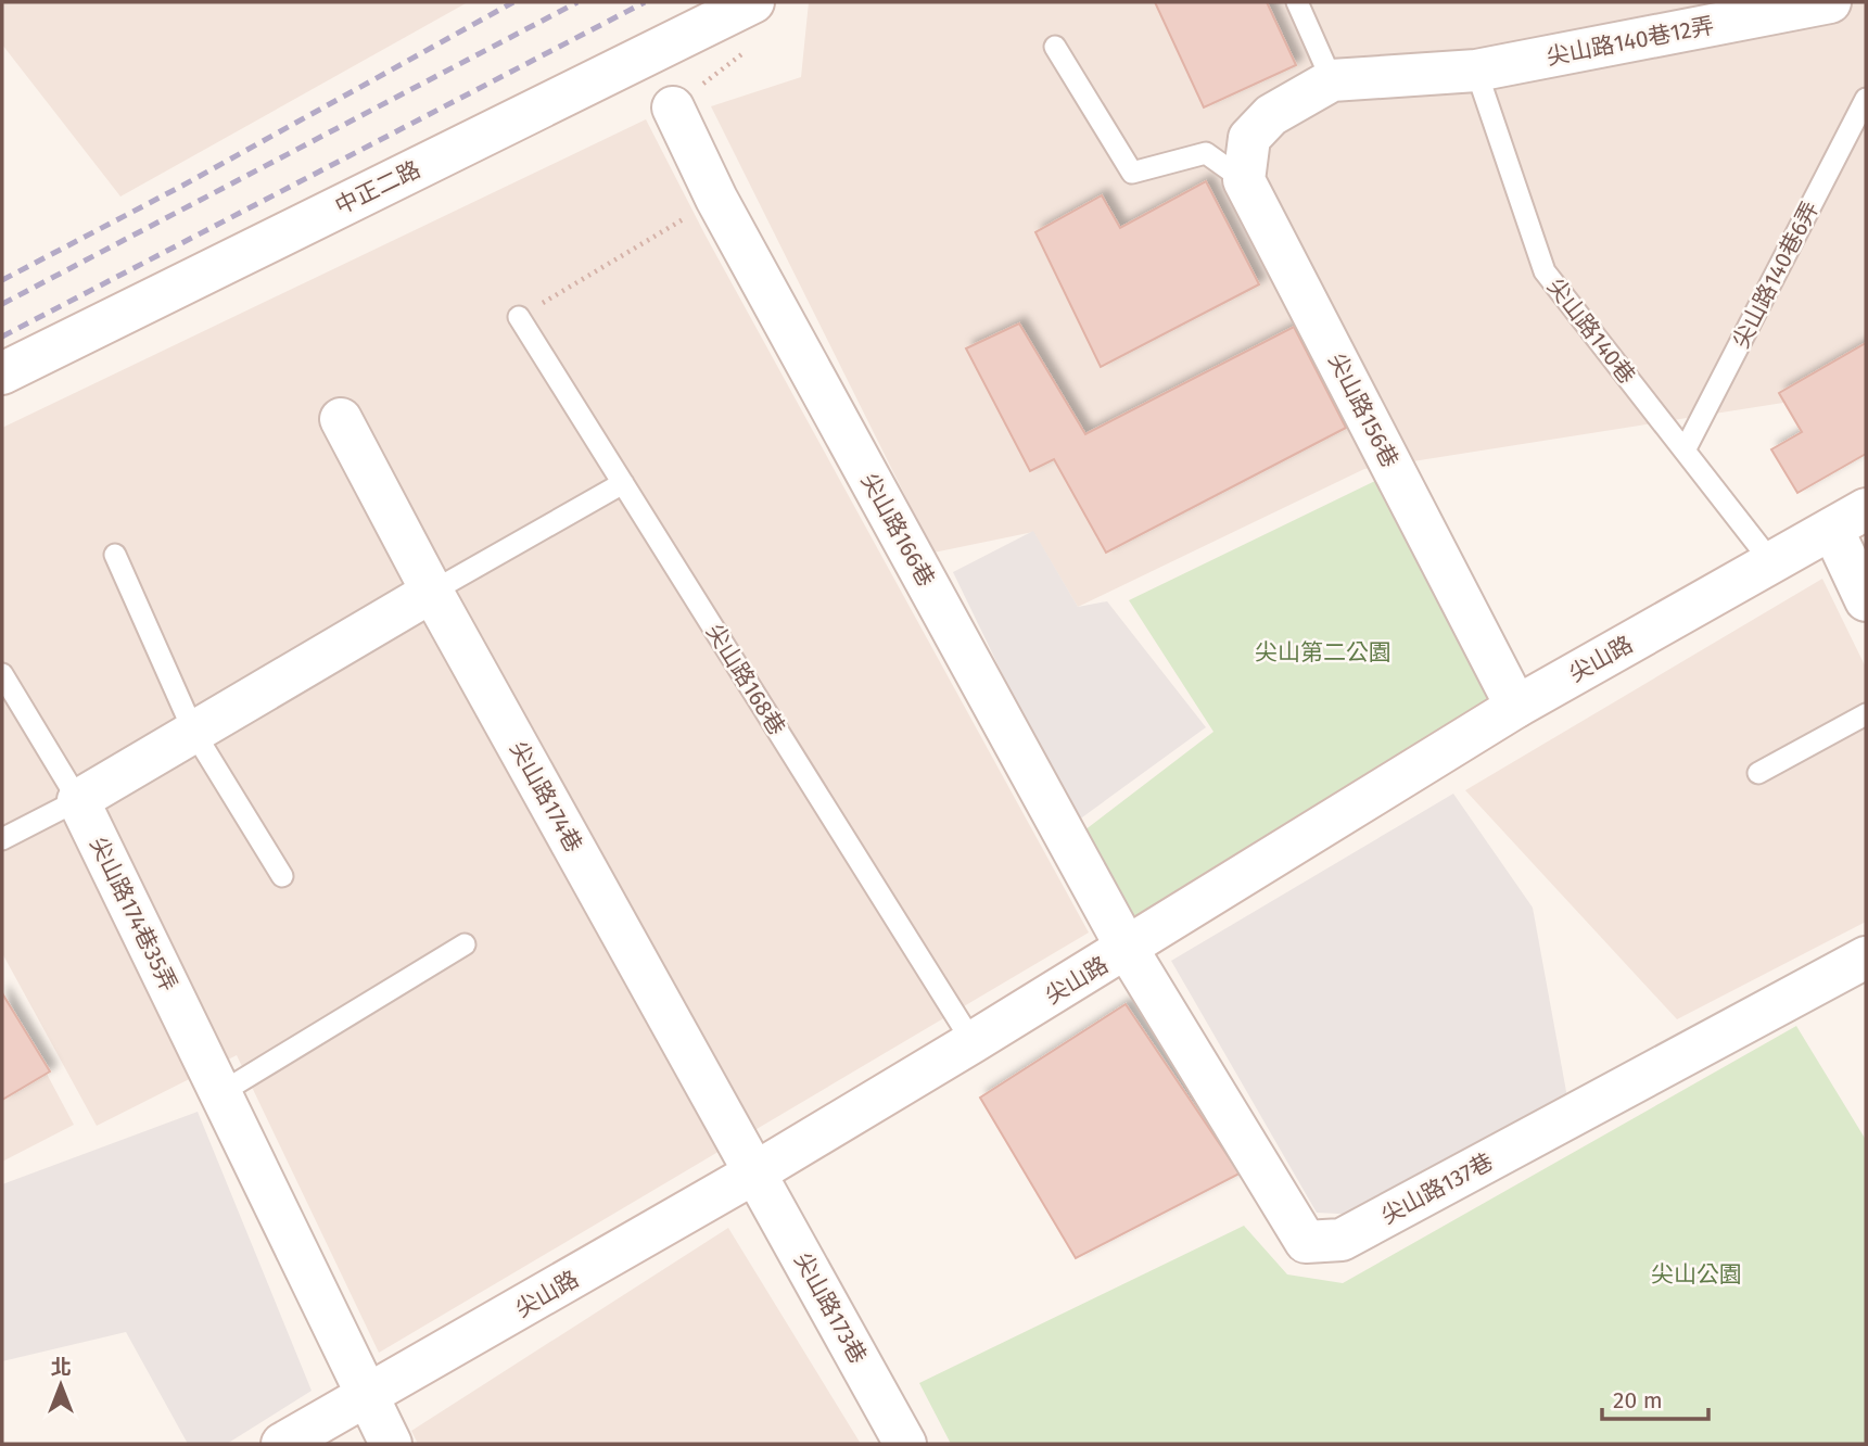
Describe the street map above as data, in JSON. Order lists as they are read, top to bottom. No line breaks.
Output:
{"streets":{"street":["尖山路140巷12弄","中正二路","尖山路156巷","尖山路166巷","尖山路","尖山路174巷","尖山路174巷35弄","尖山路137巷","尖山路173巷"],"lane":["尖山路140巷6弄","尖山路140巷","尖山路168巷"]},"crossings":[["尖山路140巷12弄","尖山路140巷"],["尖山路140巷6弄","尖山路140巷"],["尖山路140巷","尖山路"],["尖山路156巷","尖山路"],["尖山路166巷","尖山路"],["尖山路166巷","尖山路137巷"],["尖山路","尖山路168巷"],["尖山路","尖山路174巷"],["尖山路","尖山路174巷35弄"],["尖山路","尖山路137巷"],["尖山路","尖山路173巷"],["尖山路174巷","尖山路173巷"]],"parks":["尖山第二公園","尖山公園"],"scale_bar":"20 m","north":"top"}
